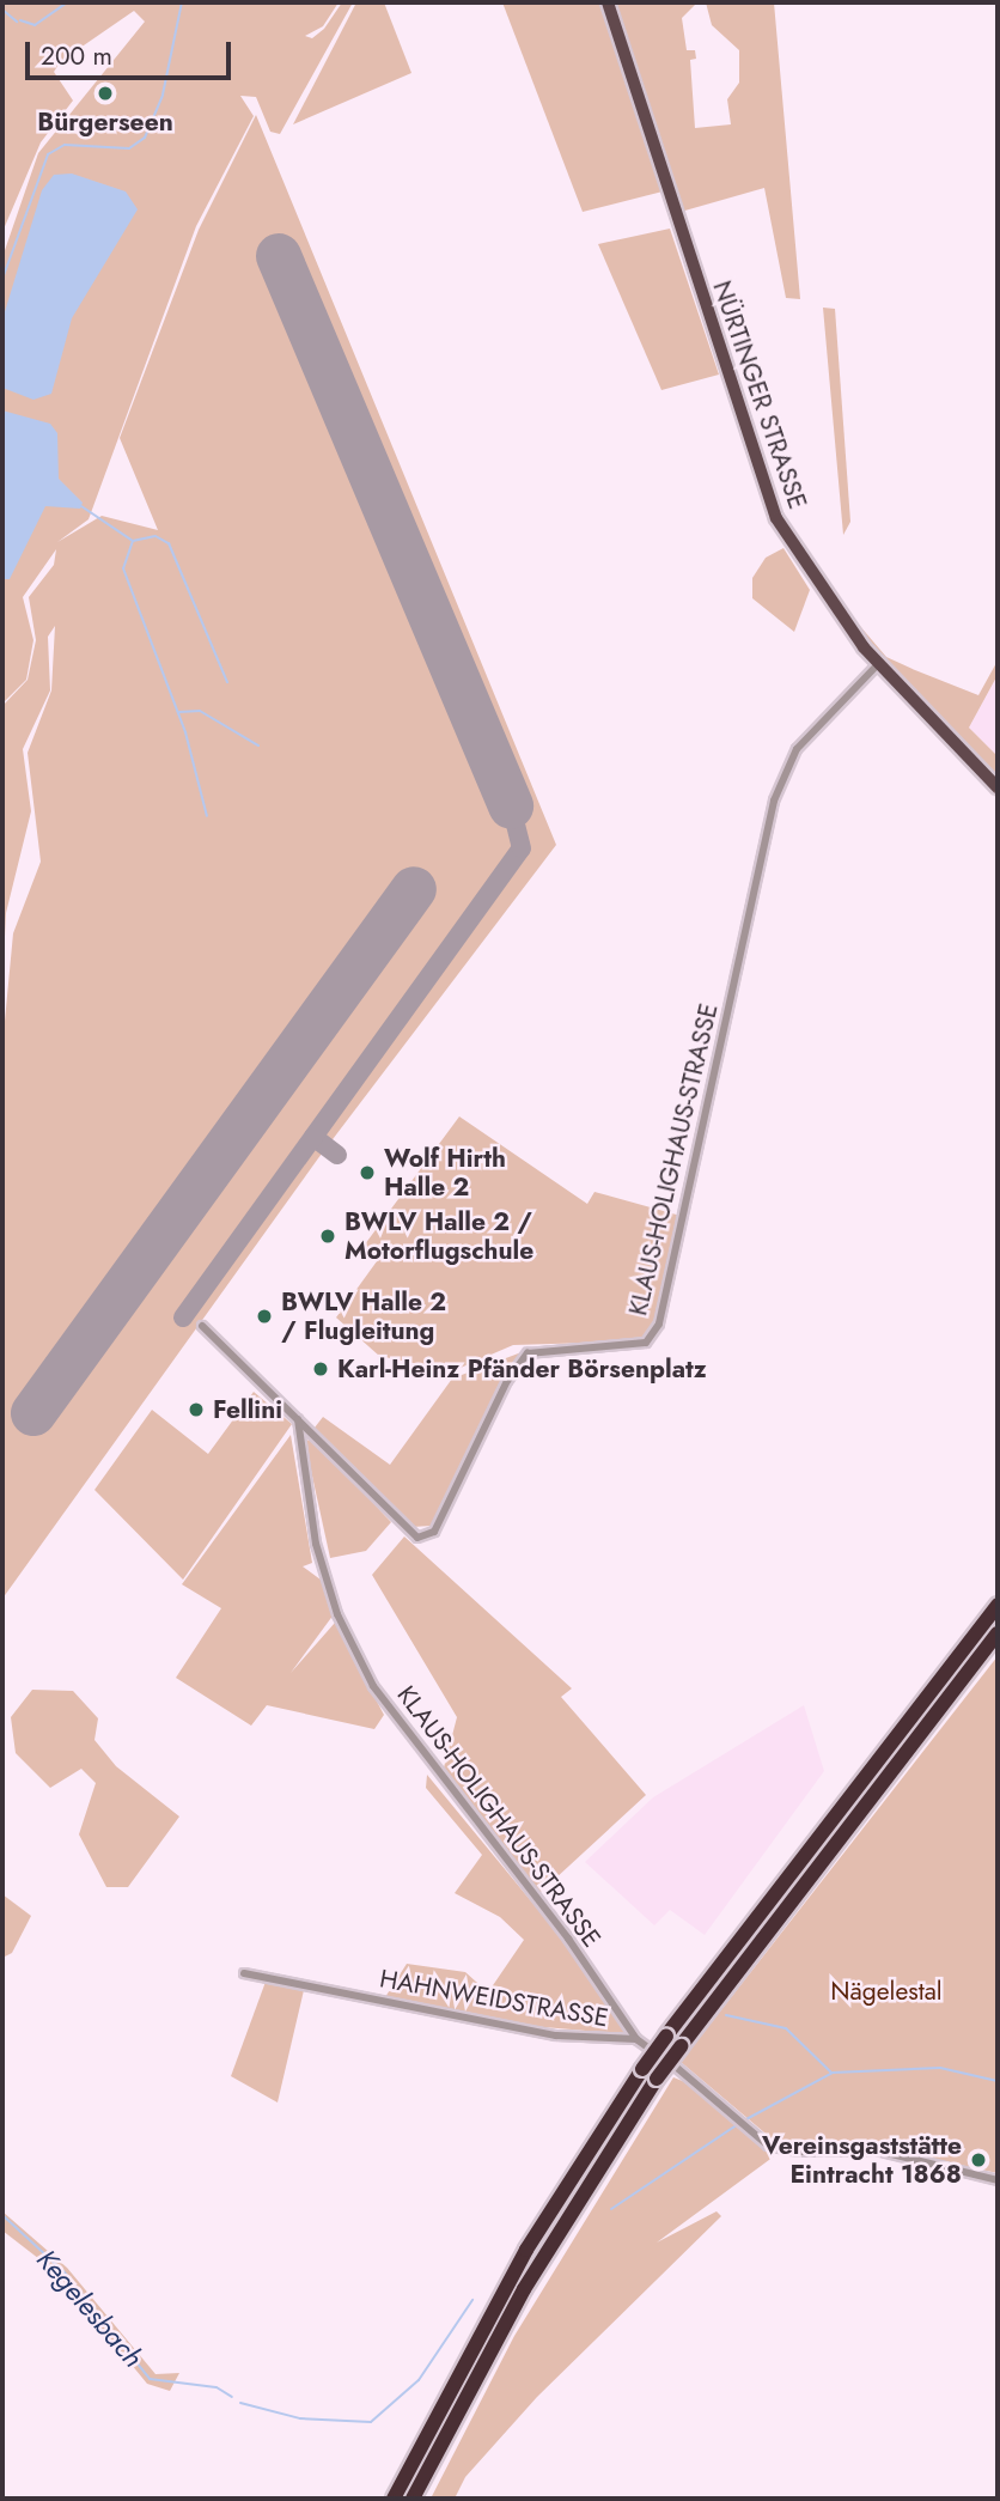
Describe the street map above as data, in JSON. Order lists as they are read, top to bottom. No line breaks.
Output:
{"streets":{"main road":["NÜRTINGER STRASSE"],"street":["KLAUS-HOLIGHAUS-STRASSE","HAHNWEIDSTRASSE"]},"crossings":[["NÜRTINGER STRASSE","KLAUS-HOLIGHAUS-STRASSE"],["KLAUS-HOLIGHAUS-STRASSE","HAHNWEIDSTRASSE"]],"water":["Kegelesbach"],"parks":["Nägelestal"],"places":["Bürgerseen","Wolf Hirth Halle 2","BWLV Halle 2 / Motorflugschule","BWLV Halle 2 / Flugleitung","Karl-Heinz Pfänder Börsenplatz","Fellini","Vereinsgaststätte Eintracht 1868"],"scale_bar":"200 m"}
